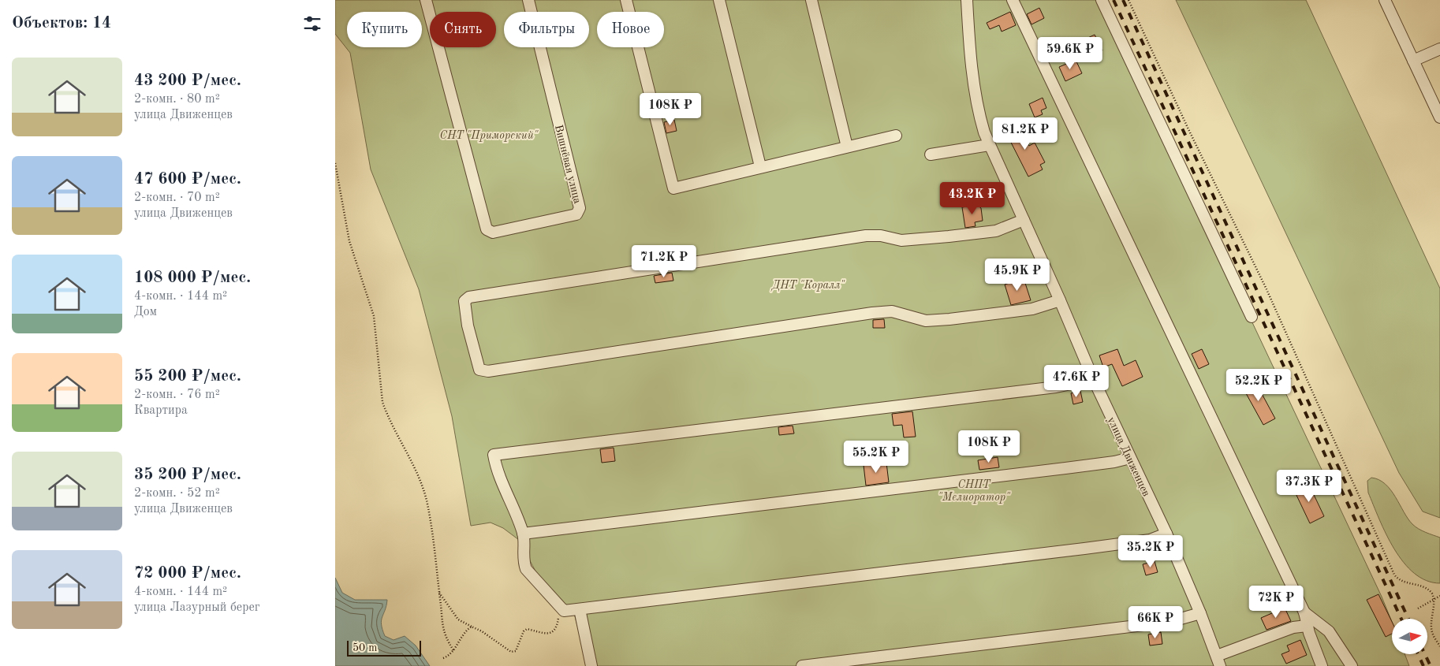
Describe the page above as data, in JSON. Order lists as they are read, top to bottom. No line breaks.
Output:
{"streets":{"street":["Вишнёвая улица","улица Движенцев"]},"parks":["СНТ \"Приморский\"","ДНТ \"Коралл\"","СНПТ \"Мелиоратор\""],"scale_bar":"50 m","north":"right","page":{"heading":"Объектов: 14","chip":["Купить","Снять","Фильтры","Новое"],"price":["59.6K ₽","108K ₽","81.2K ₽","43.2K ₽","71.2K ₽","45.9K ₽","47.6K ₽","52.2K ₽","108K ₽","55.2K ₽","37.3K ₽","35.2K ₽","72K ₽","66K ₽"],"list":[{"name":"43 200 ₽/мес.","note":"2-комн. · 80 m² · улица Движенцев"},{"name":"47 600 ₽/мес.","note":"2-комн. · 70 m² · улица Движенцев"},{"name":"108 000 ₽/мес.","note":"4-комн. · 144 m² · Дом"},{"name":"55 200 ₽/мес.","note":"2-комн. · 76 m² · Квартира"},{"name":"35 200 ₽/мес.","note":"2-комн. · 52 m² · улица Движенцев"},{"name":"72 000 ₽/мес.","note":"4-комн. · 144 m² · улица Лазурный берег"}],"scale":"50 m"}}
